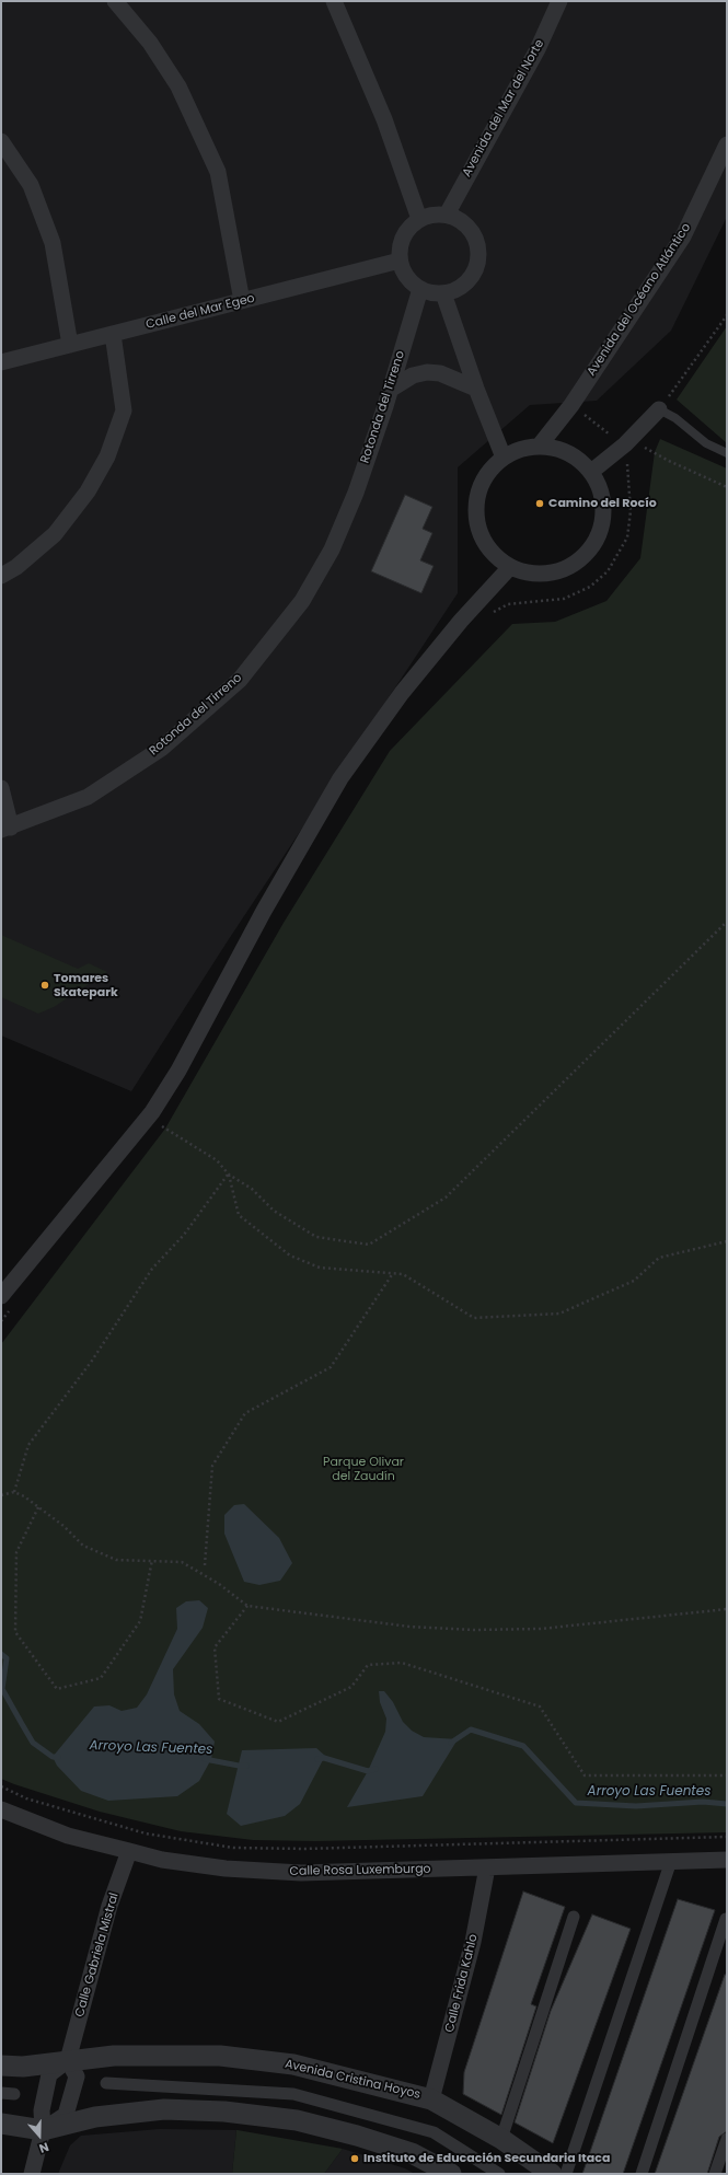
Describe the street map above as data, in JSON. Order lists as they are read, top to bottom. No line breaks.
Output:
{"streets":{"street":["Avenida del Mar del Norte","Avenida del Océano Atlántico","Calle del Mar Egeo","Rotonda del Tirreno","Calle Rosa Luxemburgo","Calle Gabriela Mistral","Calle Frida Kahlo","Avenida Cristina Hoyos"]},"crossings":[["Avenida del Mar del Norte","Calle del Mar Egeo"],["Avenida del Mar del Norte","Rotonda del Tirreno"],["Calle del Mar Egeo","Rotonda del Tirreno"],["Calle Rosa Luxemburgo","Calle Gabriela Mistral"],["Calle Rosa Luxemburgo","Calle Frida Kahlo"],["Calle Gabriela Mistral","Avenida Cristina Hoyos"],["Calle Frida Kahlo","Avenida Cristina Hoyos"]],"water":["Arroyo Las Fuentes"],"parks":["Parque Olivar del Zaudín"],"places":["Camino del Rocío","Tomares Skatepark","Instituto de Educación Secundaria Itaca"],"north":"bottom"}
